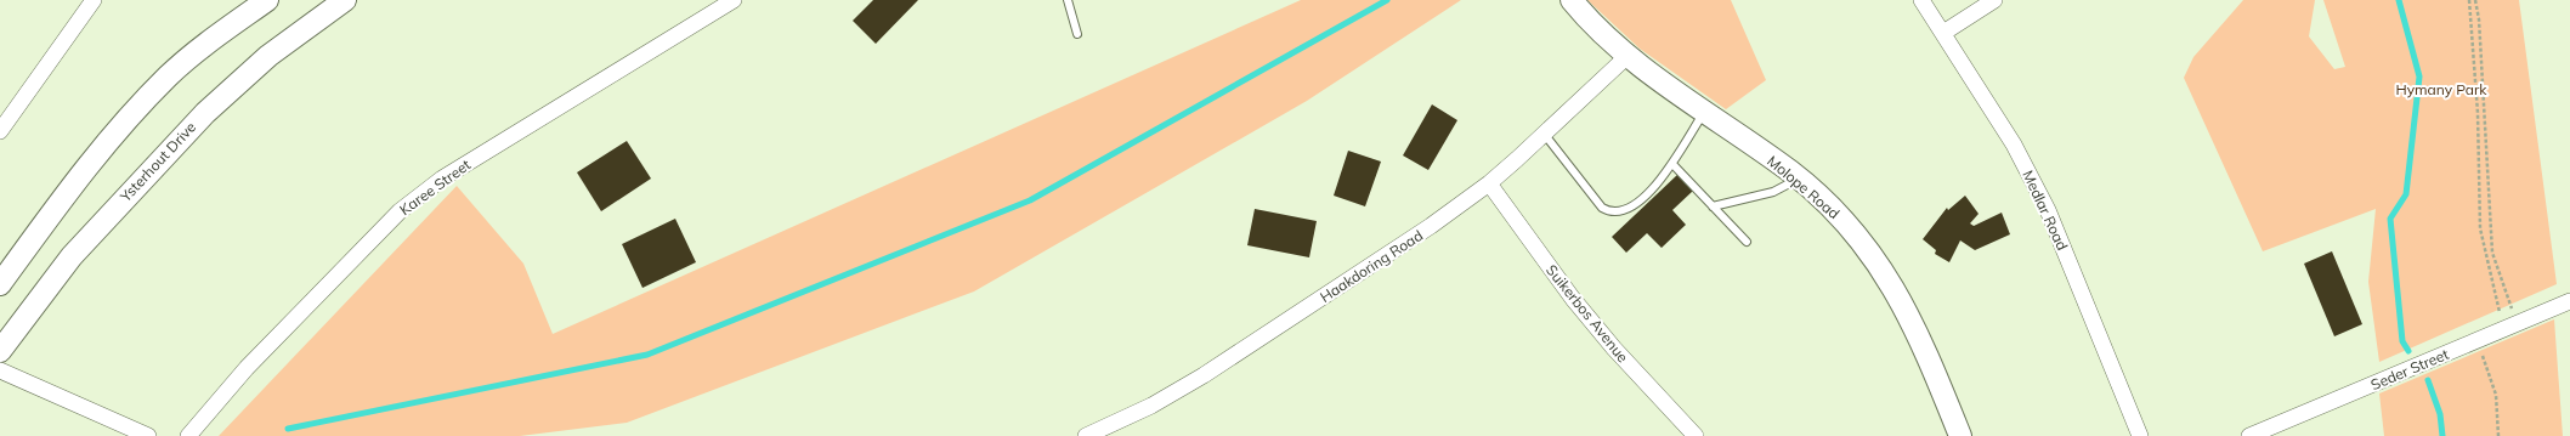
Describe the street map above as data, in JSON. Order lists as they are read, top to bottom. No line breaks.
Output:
{"streets":{"main road":["Ysterhout Drive","Molope Road"],"street":["Karee Street","Medlar Road","Haakdoring Road","Suikerbos Avenue","Seder Street"]},"crossings":[["Molope Road","Haakdoring Road"],["Haakdoring Road","Suikerbos Avenue"]],"parks":["Hymany Park"]}
